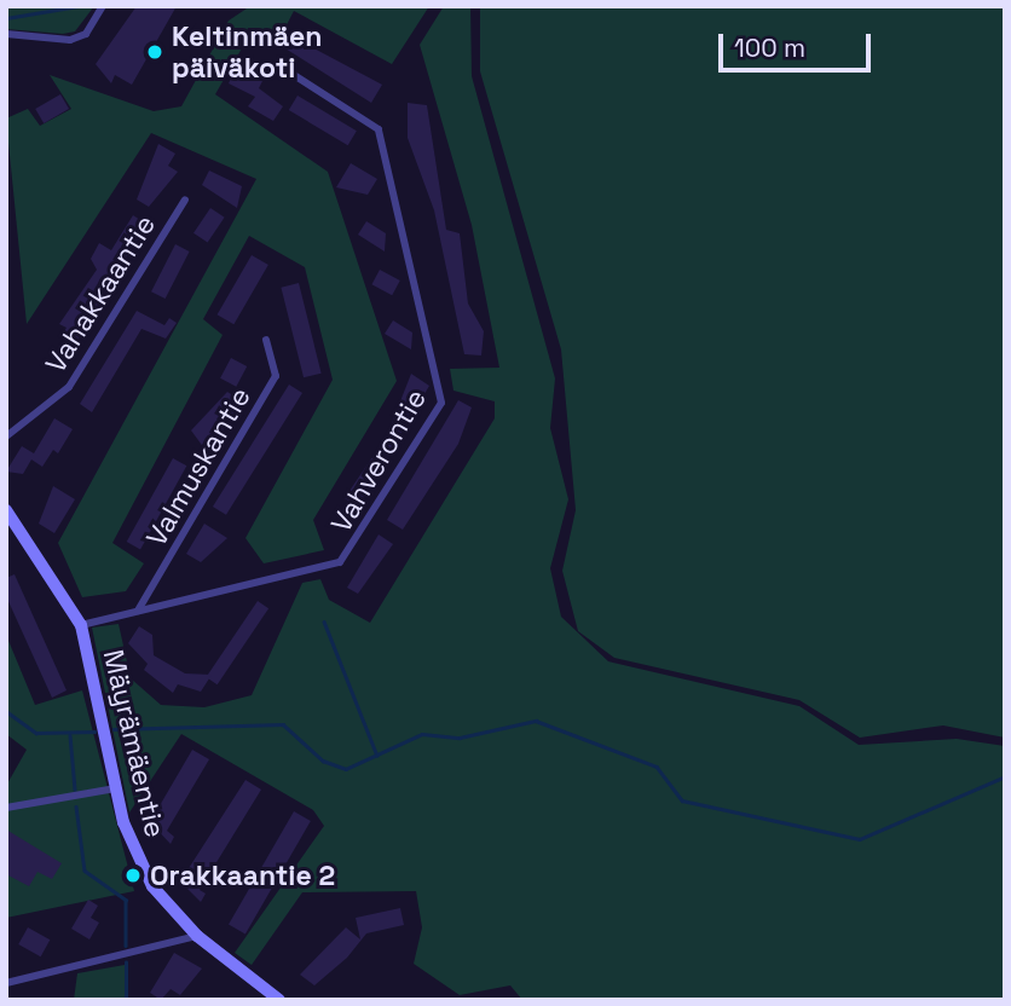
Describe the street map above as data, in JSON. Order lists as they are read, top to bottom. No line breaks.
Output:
{"streets":{"street":["Vahakkaantie","Vahverontie","Valmuskantie","Mäyrämäentie"]},"crossings":[["Vahverontie","Valmuskantie"],["Vahverontie","Mäyrämäentie"]],"places":["Keltinmäen päiväkoti","Orakkaantie 2"],"scale_bar":"100 m"}
